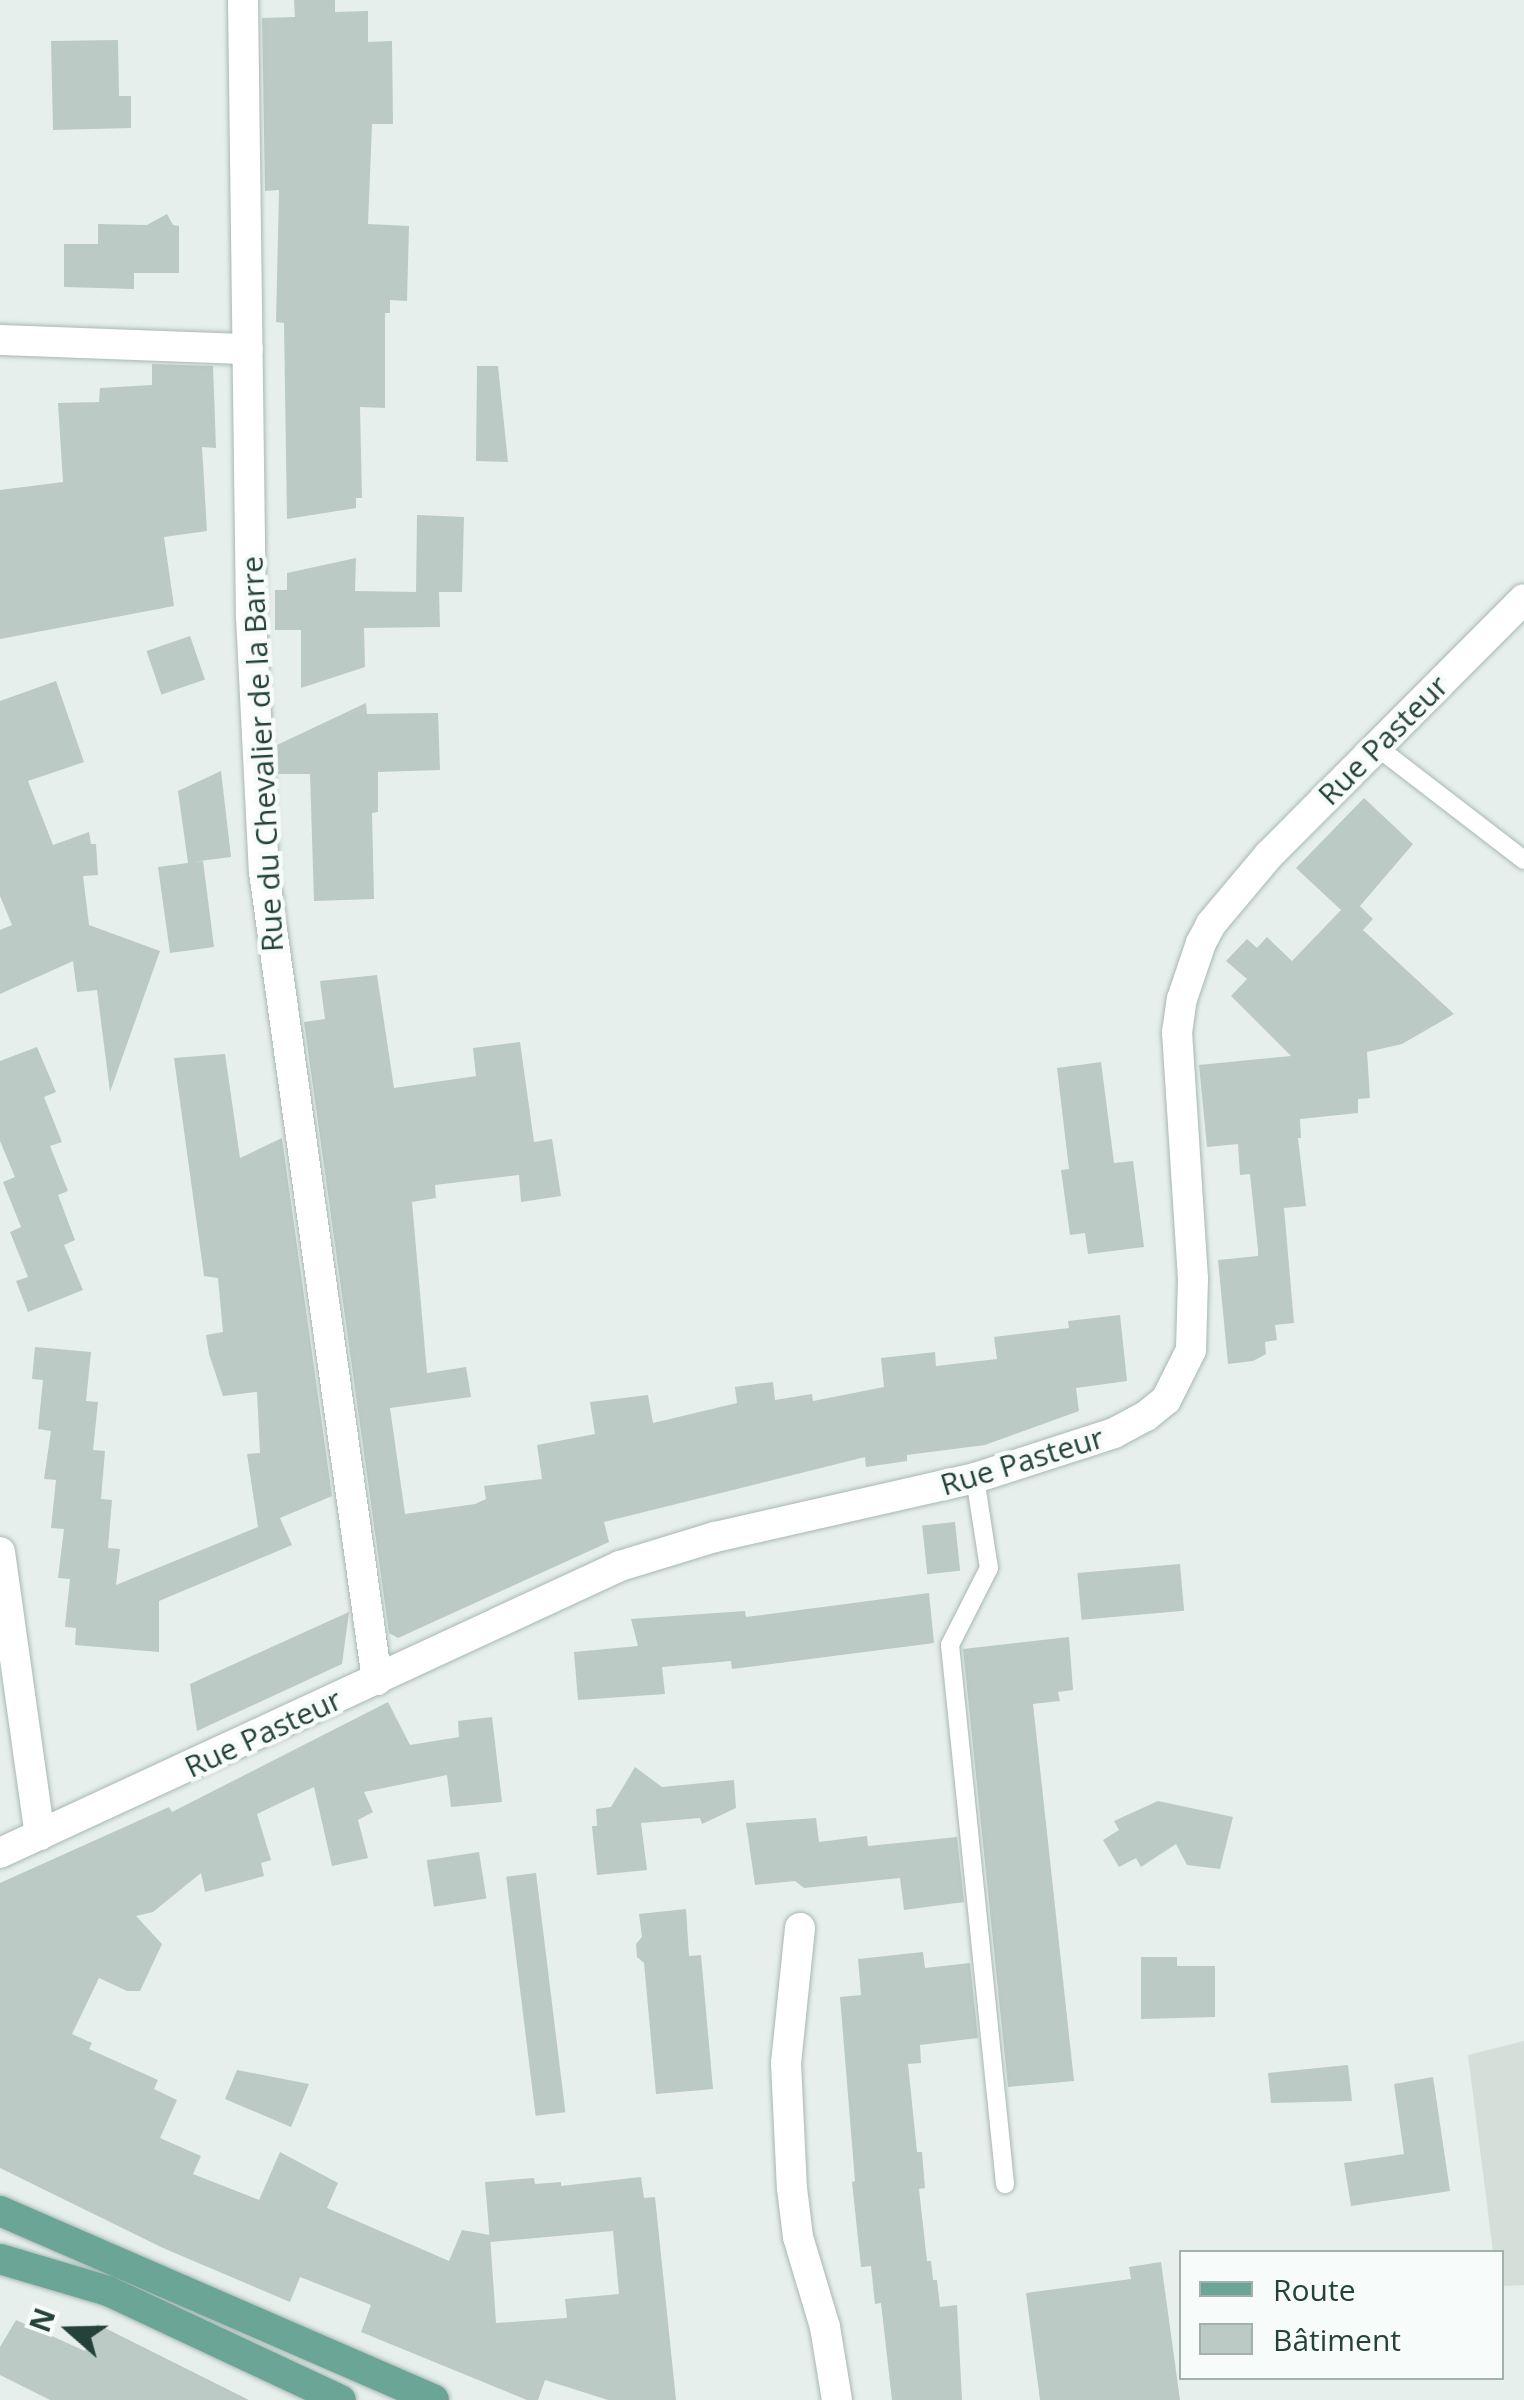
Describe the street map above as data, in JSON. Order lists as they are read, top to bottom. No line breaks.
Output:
{"streets":{"street":["Rue Pasteur","Rue du Chevalier de la Barre"]},"crossings":[["Rue Pasteur","Rue du Chevalier de la Barre"]],"legend":["Route","Bâtiment"],"north":"left"}
